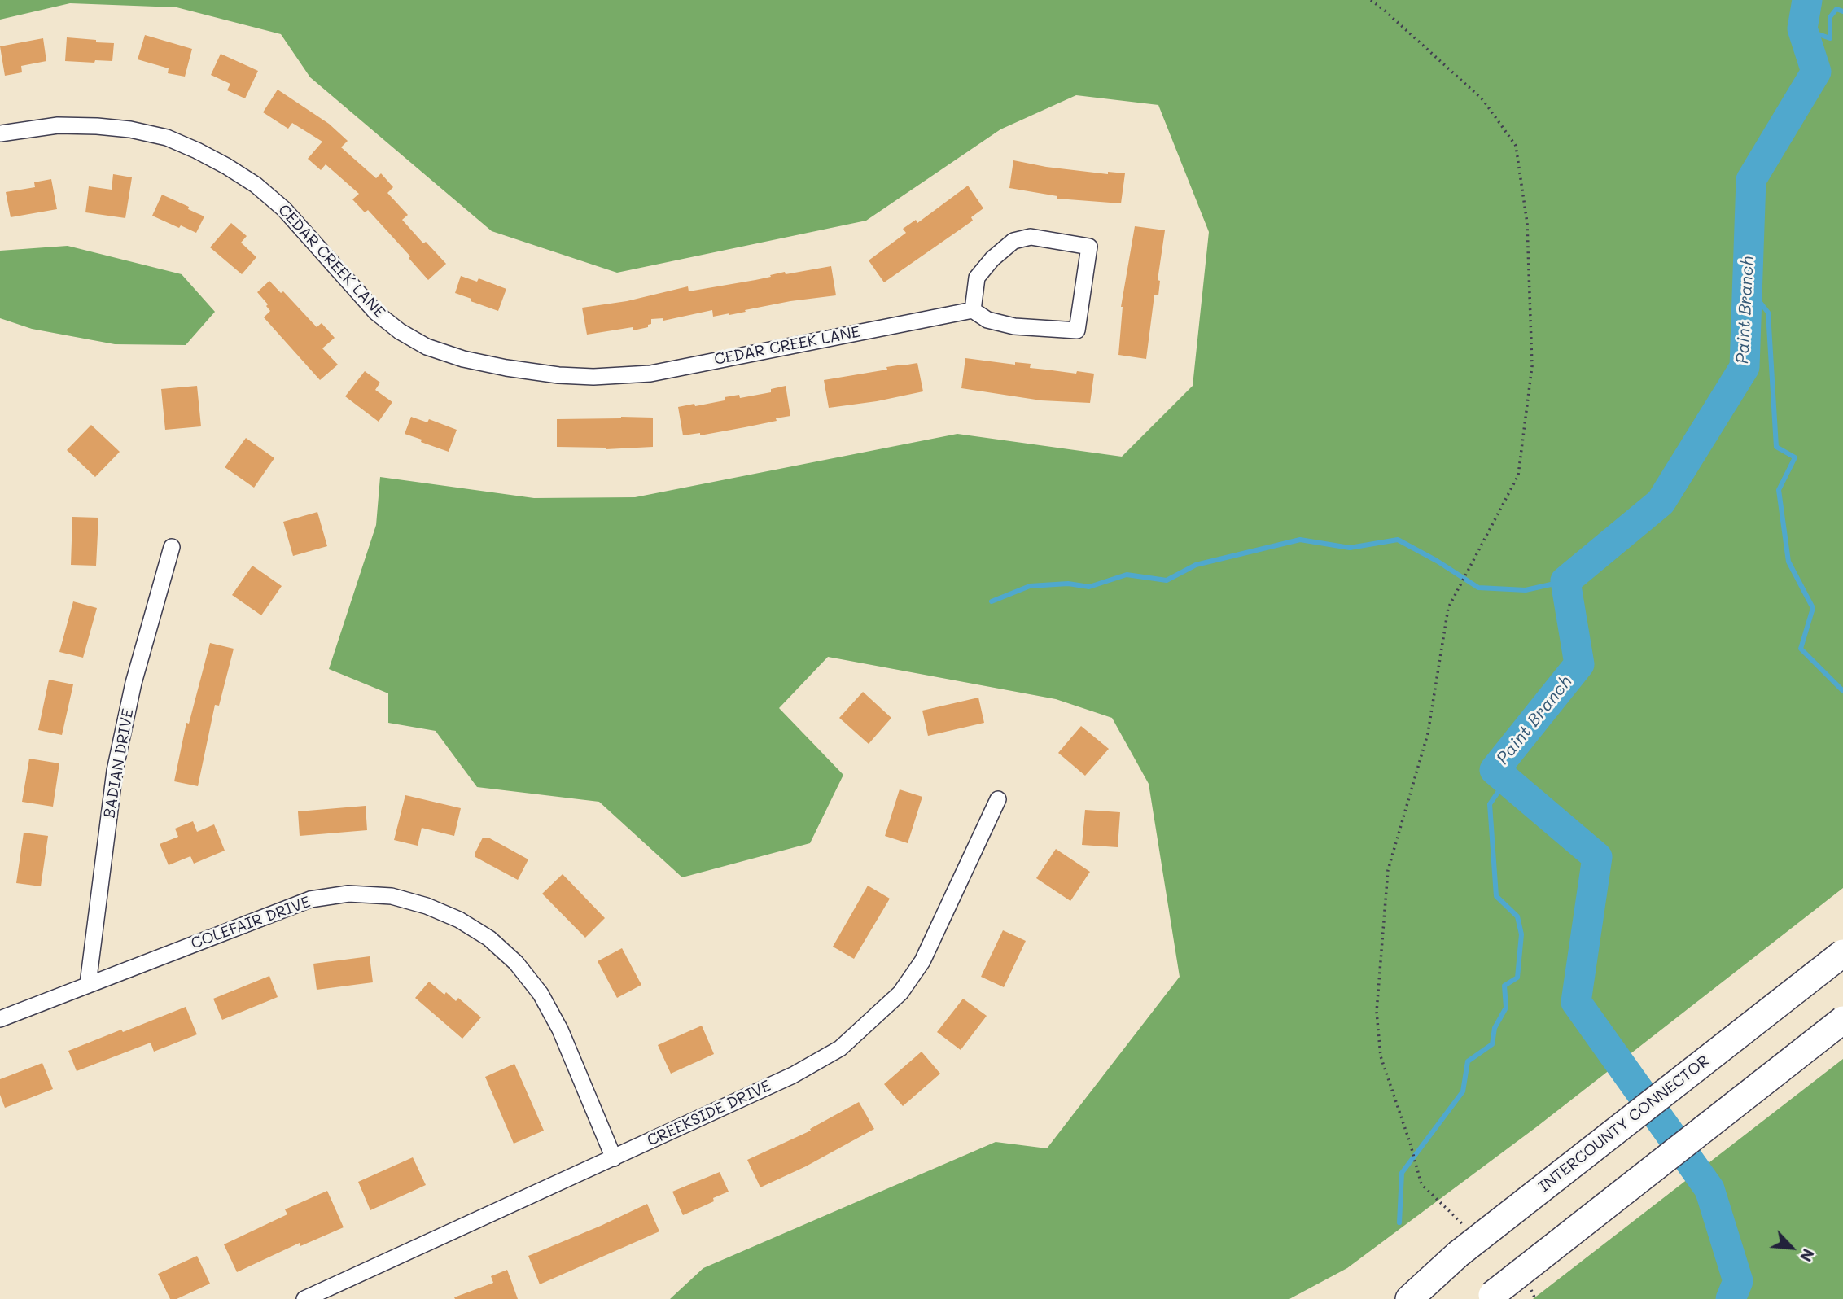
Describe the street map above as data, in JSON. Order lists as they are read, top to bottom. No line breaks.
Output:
{"streets":{"highway":["INTERCOUNTY CONNECTOR"],"street":["CEDAR CREEK LANE","BADIAN DRIVE","COLEFAIR DRIVE","CREEKSIDE DRIVE"]},"crossings":[["BADIAN DRIVE","COLEFAIR DRIVE"],["COLEFAIR DRIVE","CREEKSIDE DRIVE"]],"water":["Paint Branch"],"north":"bottom right"}
